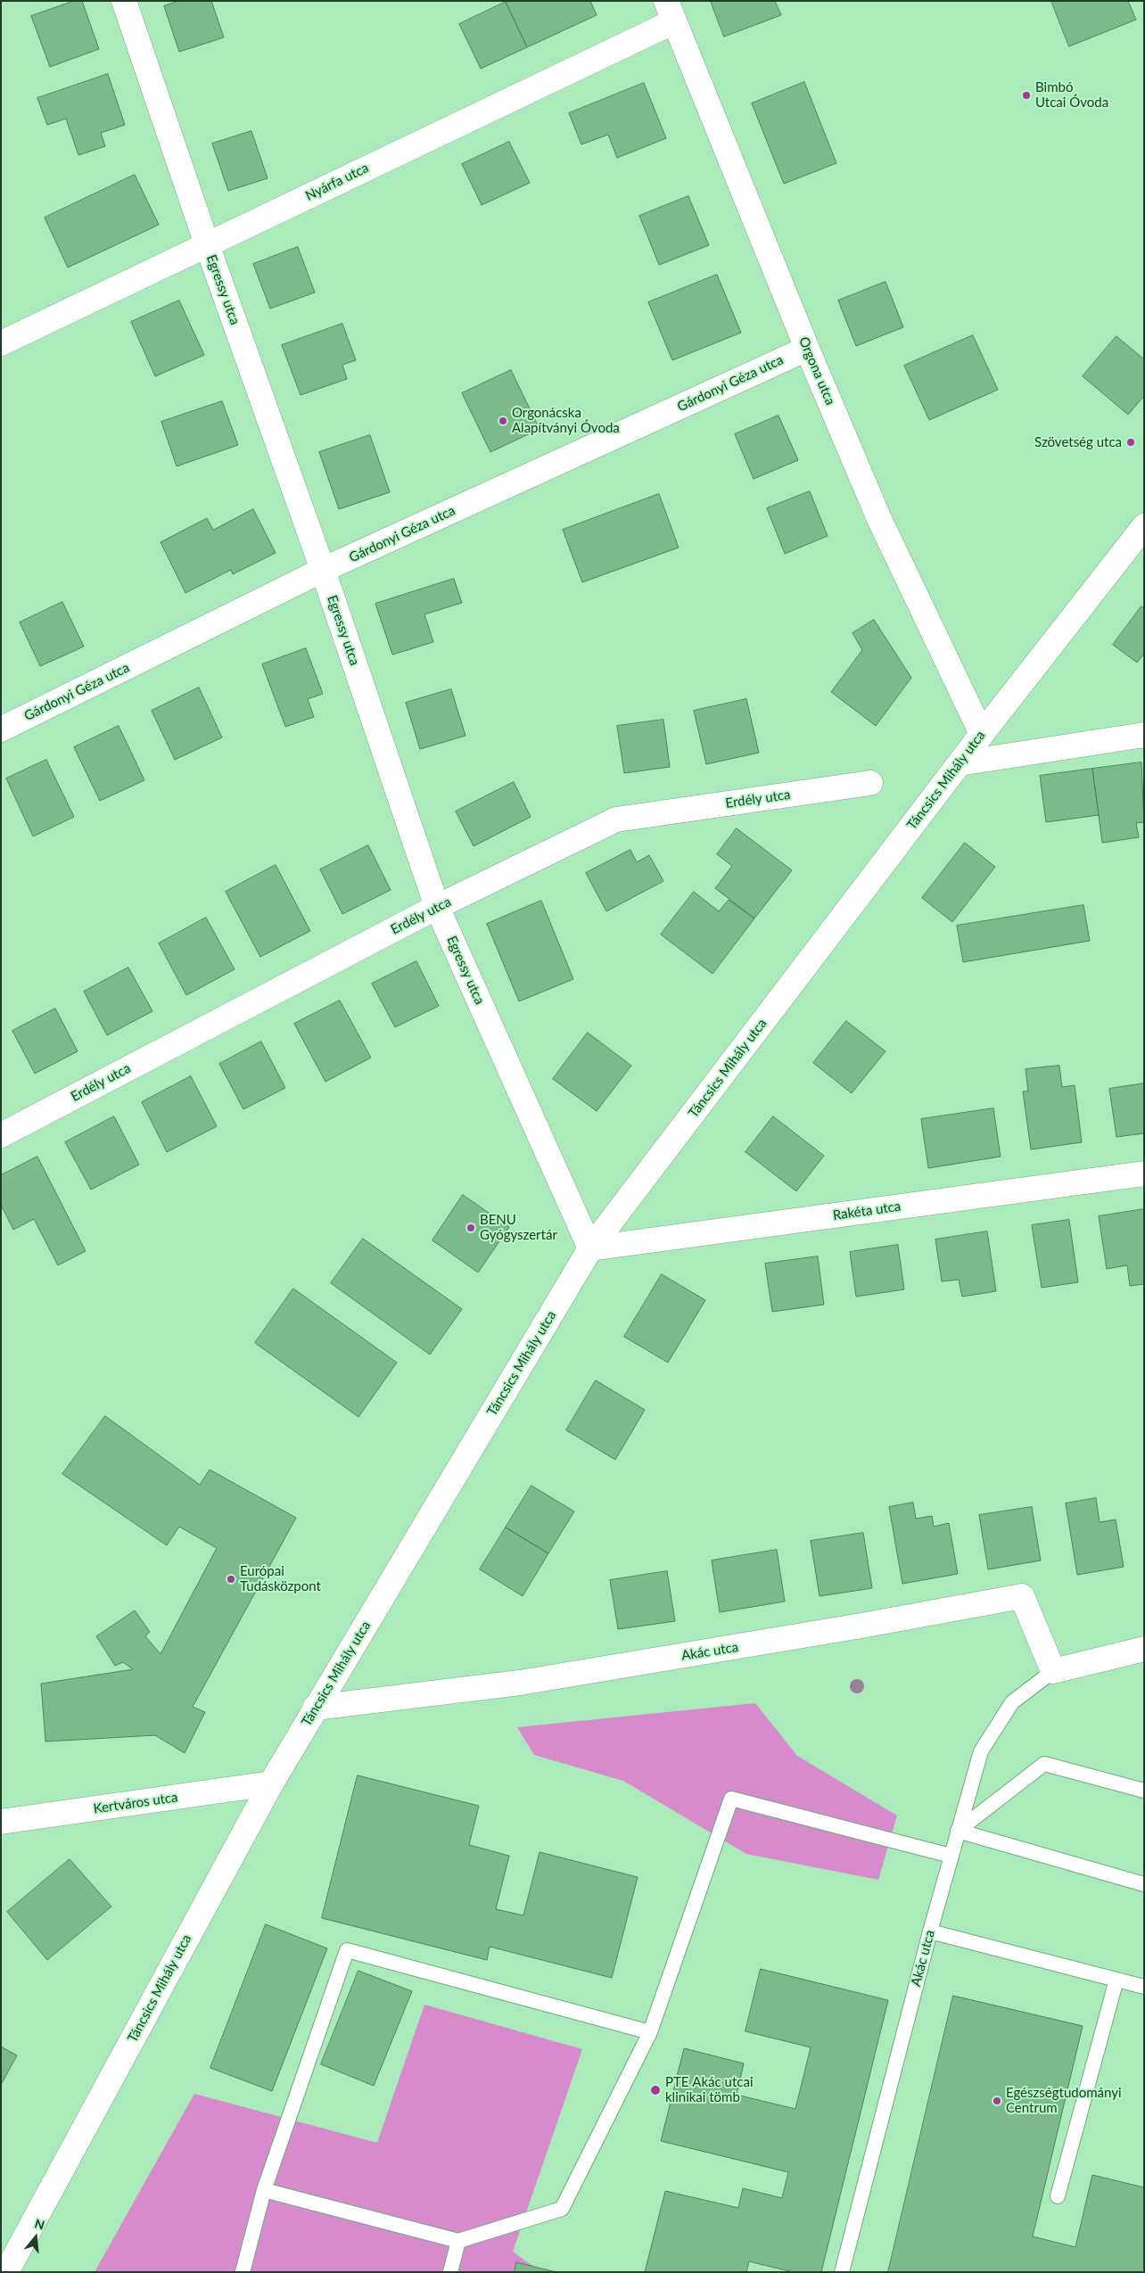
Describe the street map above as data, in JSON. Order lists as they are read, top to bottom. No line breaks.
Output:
{"streets":{"street":["Nyárfa utca","Egressy utca","Orgona utca","Gárdonyi Géza utca","Táncsics Mihály utca","Erdély utca","Rakéta utca","Akác utca","Kertváros utca"]},"crossings":[["Nyárfa utca","Egressy utca"],["Nyárfa utca","Orgona utca"],["Egressy utca","Gárdonyi Géza utca"],["Egressy utca","Táncsics Mihály utca"],["Egressy utca","Erdély utca"],["Egressy utca","Rakéta utca"],["Orgona utca","Gárdonyi Géza utca"],["Orgona utca","Táncsics Mihály utca"],["Táncsics Mihály utca","Rakéta utca"],["Táncsics Mihály utca","Akác utca"],["Táncsics Mihály utca","Kertváros utca"]],"places":["Bimbó Utcai Óvoda","Orgonácska Alapítványi Óvoda","Szövetség utca","BENU Gyógyszertár","Európai Tudásközpont","PTE Akác utcai klinikai tömb","Egészségtudományi Centrum"],"north":"top"}
